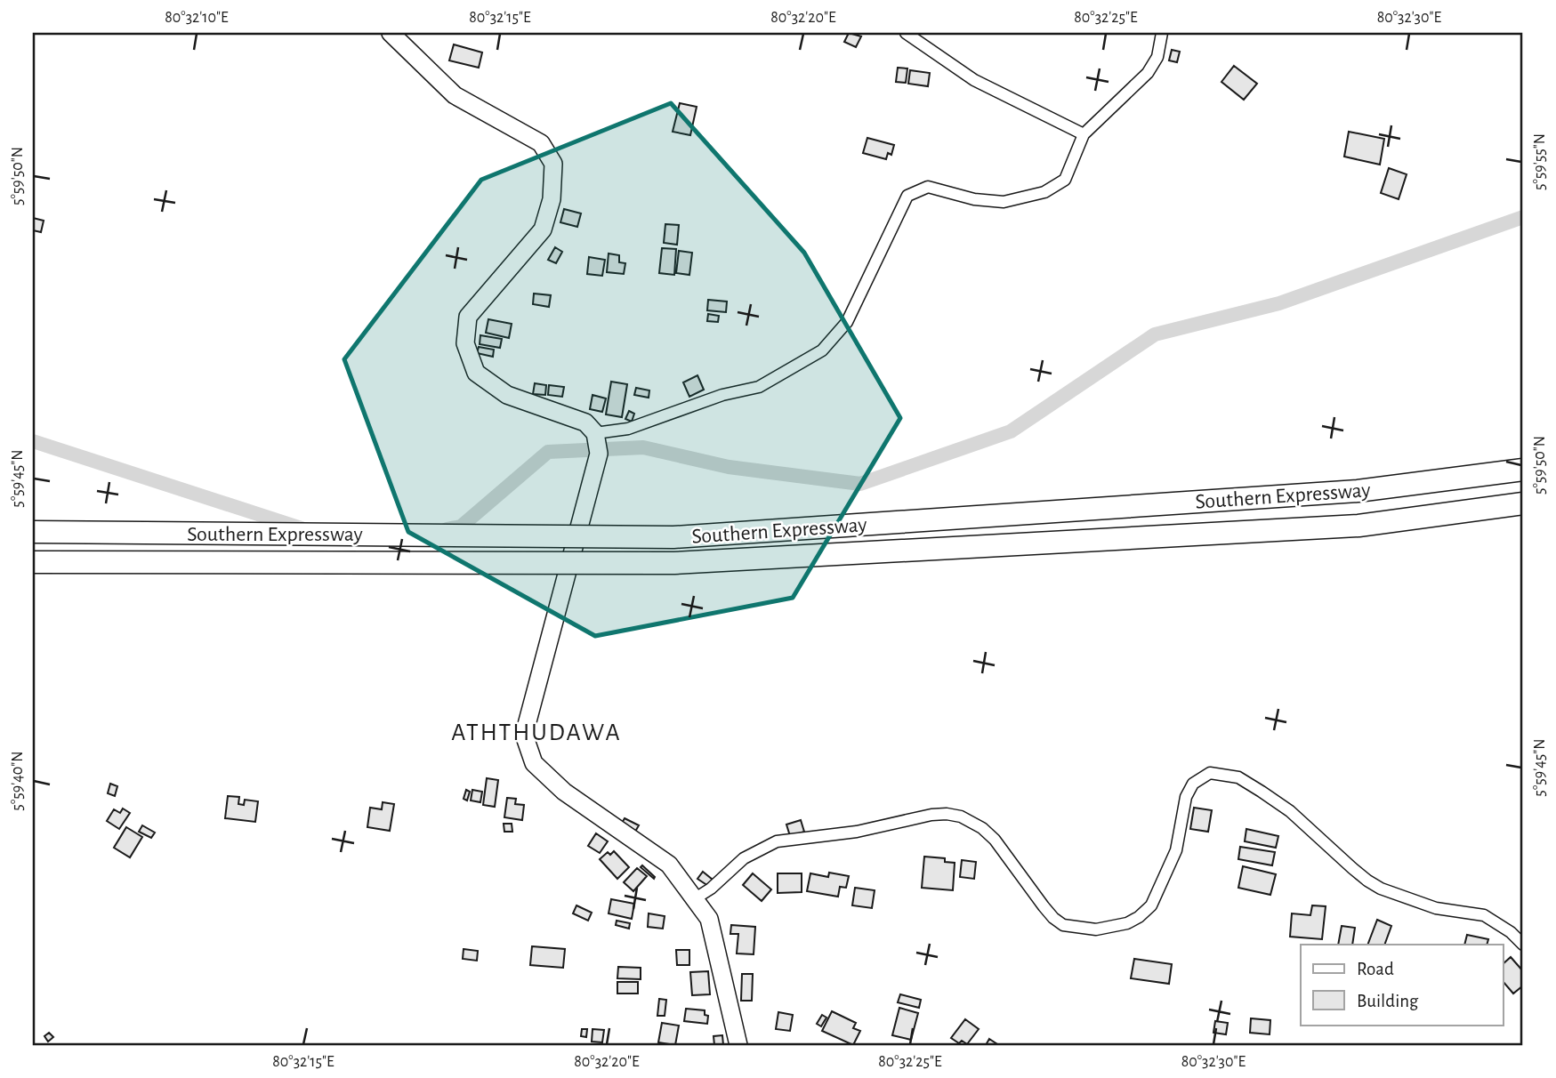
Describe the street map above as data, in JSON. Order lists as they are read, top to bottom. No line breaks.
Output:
{"streets":{"highway":["Southern Expressway"]},"districts":["ATHTHUDAWA"],"legend":["Road","Building"],"coordinates":["80°32'10\"E","80°32'15\"E","80°32'20\"E","80°32'25\"E","80°32'30\"E","5°59'55\"N","5°59'50\"N","5°59'45\"N","5°59'40\"N"]}
